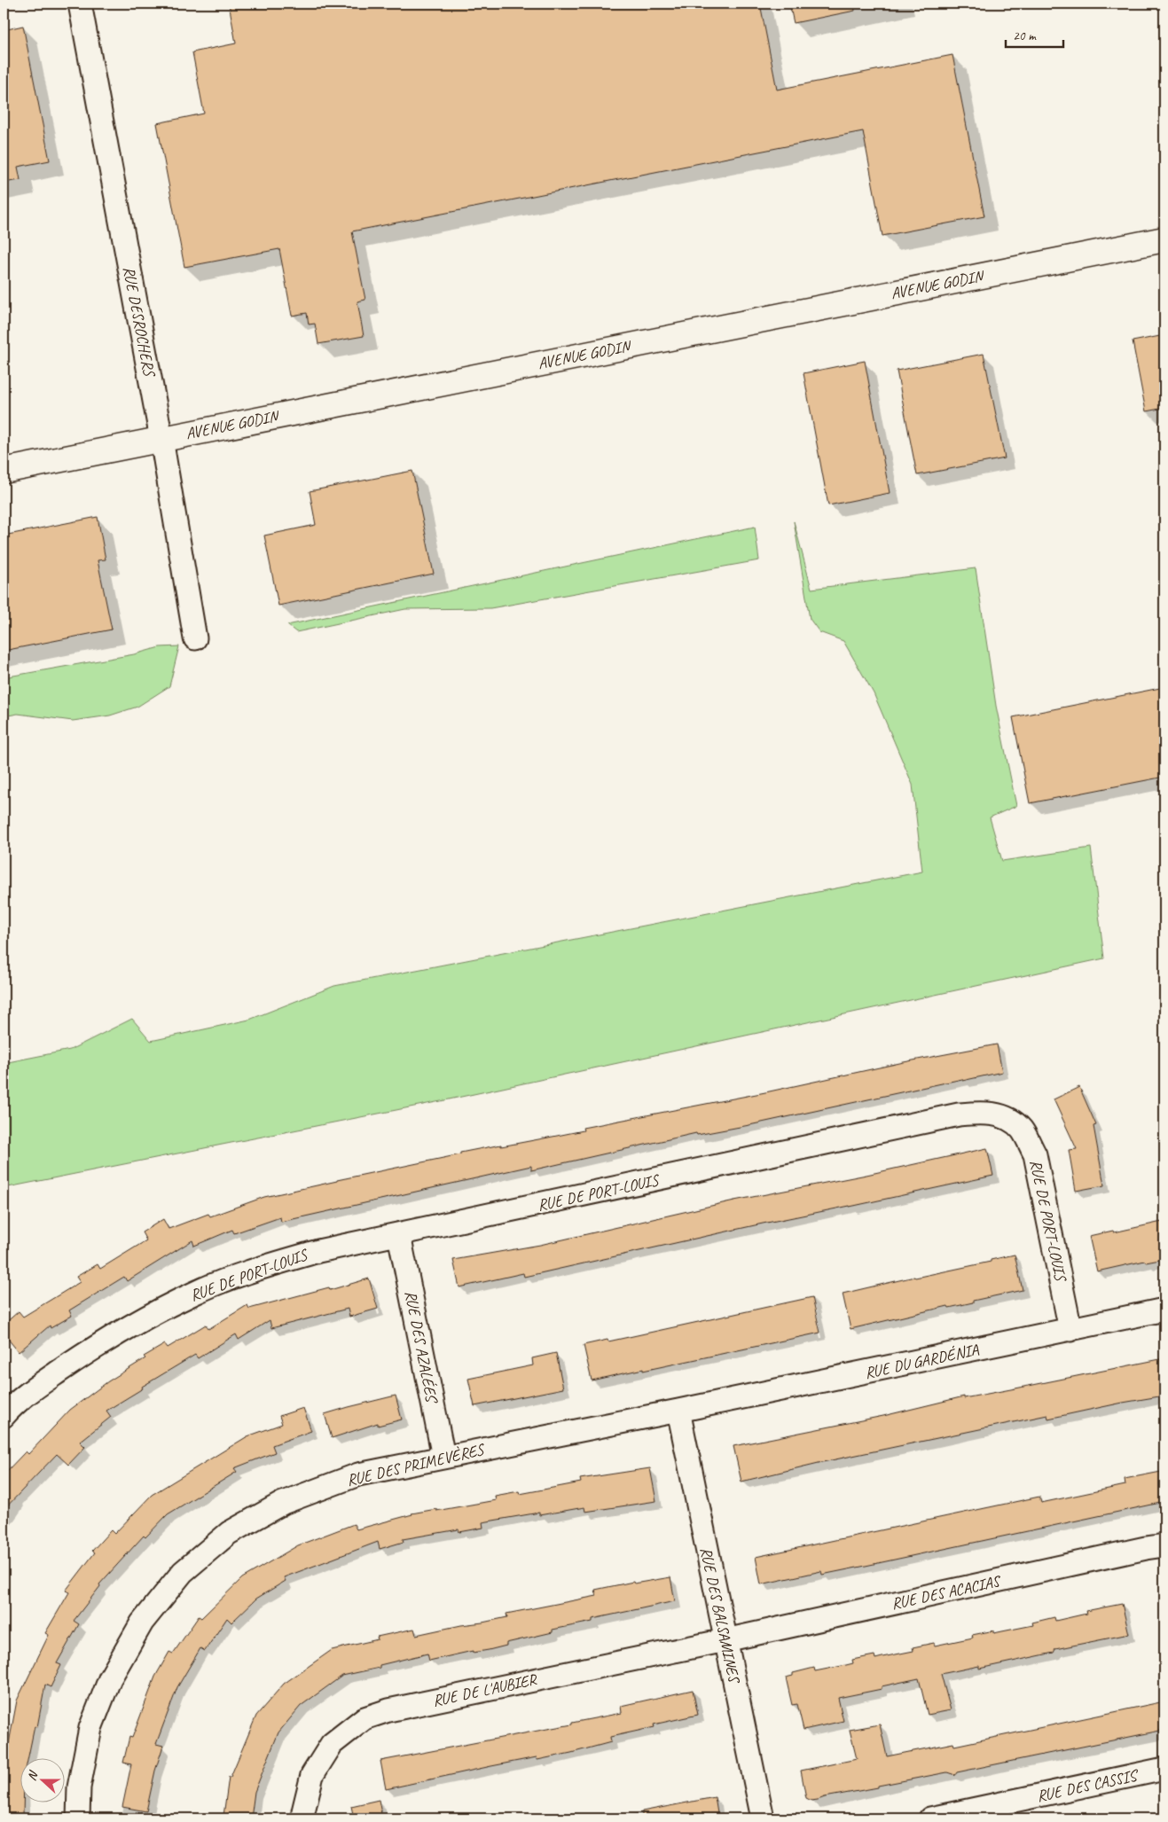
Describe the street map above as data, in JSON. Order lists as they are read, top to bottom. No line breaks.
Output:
{"streets":{"street":["AVENUE GODIN","RUE DESROCHERS","RUE DE PORT-LOUIS","RUE DES AZALÉES","RUE DU GARDÉNIA","RUE DES PRIMEVÈRES","RUE DES ACACIAS","RUE DES BALSAMINES","RUE DE L'AUBIER","RUE DES CASSIS"]},"crossings":[["AVENUE GODIN","RUE DESROCHERS"],["RUE DE PORT-LOUIS","RUE DES AZALÉES"],["RUE DE PORT-LOUIS","RUE DU GARDÉNIA"],["RUE DES AZALÉES","RUE DES PRIMEVÈRES"],["RUE DU GARDÉNIA","RUE DES PRIMEVÈRES"],["RUE DU GARDÉNIA","RUE DES BALSAMINES"],["RUE DES PRIMEVÈRES","RUE DES BALSAMINES"],["RUE DES ACACIAS","RUE DES BALSAMINES"],["RUE DES ACACIAS","RUE DE L'AUBIER"],["RUE DES BALSAMINES","RUE DE L'AUBIER"]],"scale_bar":"20 m","north":"left"}
